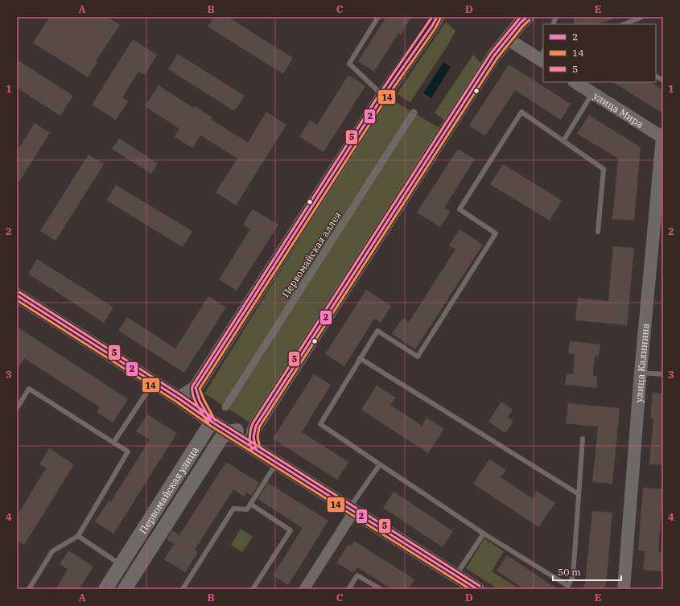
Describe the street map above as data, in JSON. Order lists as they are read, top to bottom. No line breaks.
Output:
{"streets":{"main road":["Первомайская улица"],"street":["улица Мира","Первомайская аллея","улица Калинина"]},"crossings":[["улица Мира","улица Калинина"]],"lines":["transit line 2","transit line 5","transit line 14"],"legend":["2","14","5"],"scale_bar":"50 m","grid":{"columns":["A","B","C","D","E"],"rows":["1","2","3","4"]}}
